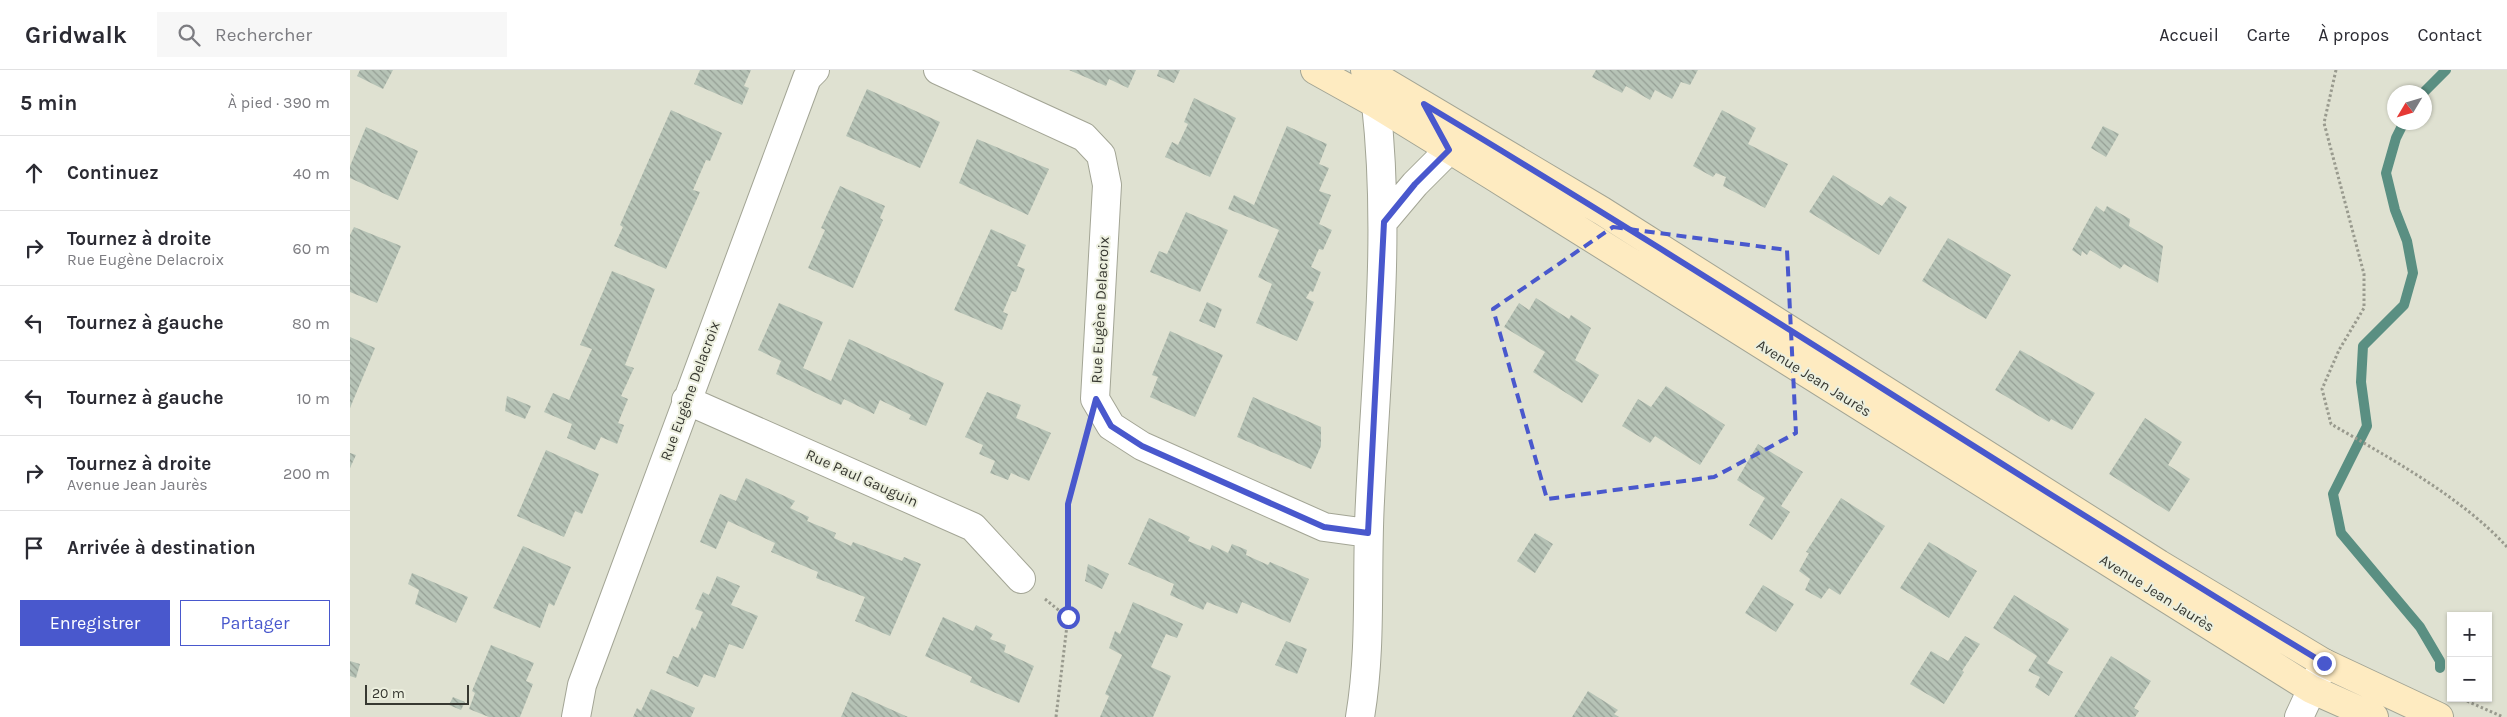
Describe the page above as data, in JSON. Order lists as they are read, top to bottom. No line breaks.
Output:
{"streets":{"main road":["Avenue Jean Jaurès"],"street":["Rue Eugène Delacroix","Rue Paul Gauguin"]},"crossings":[["Rue Eugène Delacroix","Rue Paul Gauguin"]],"scale_bar":"20 m","north":"bottom left","page":{"header":"Gridwalk","search":"Rechercher","nav":["Accueil","Carte","À propos","Contact"],"heading":["5 min","À pied · 390 m"],"list":[["Continuez","40 m"],["Tournez à droite","Rue Eugène Delacroix","60 m"],["Tournez à gauche","80 m"],["Tournez à gauche","10 m"],["Tournez à droite","Avenue Jean Jaurès","200 m"],"Arrivée à destination"],"buttons":["Enregistrer","Partager"],"map_buttons":["+","−"],"scale":"20 m"}}
